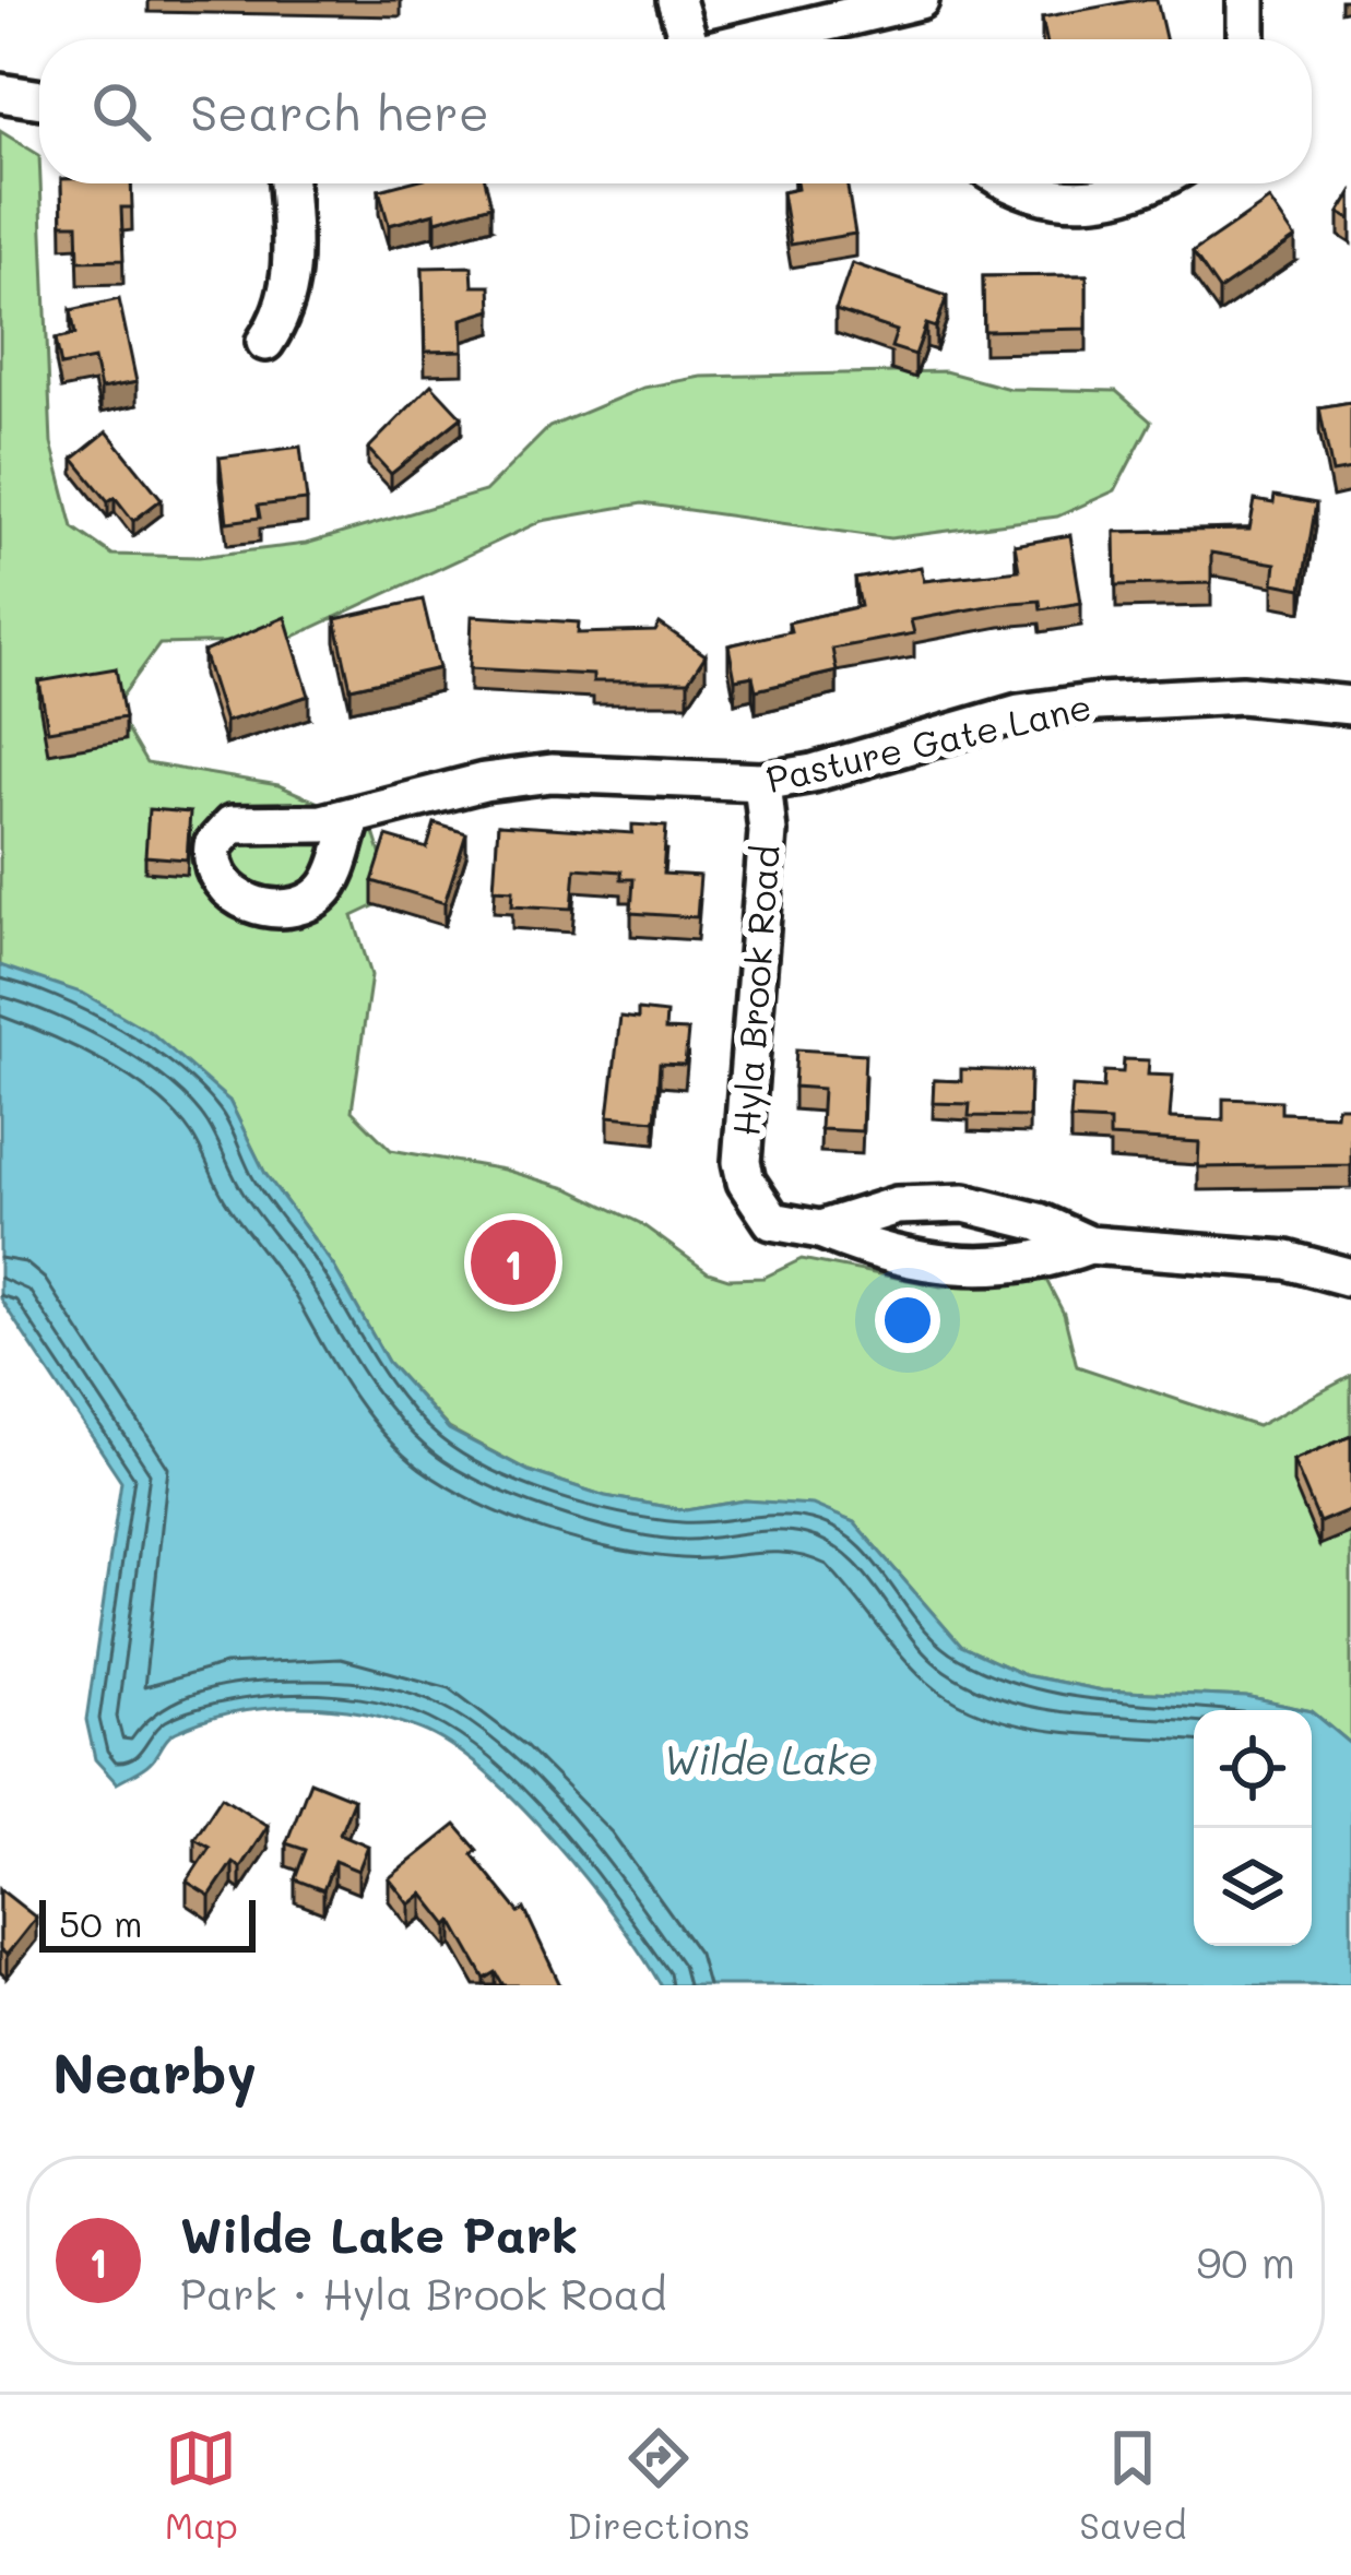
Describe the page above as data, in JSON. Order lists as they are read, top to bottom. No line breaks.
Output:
{"streets":{"street":["Pasture Gate Lane","Hyla Brook Road"]},"crossings":[["Pasture Gate Lane","Hyla Brook Road"]],"water":["Wilde Lake"],"scale_bar":"50 m","page":{"search":"Search here","pins":"1","scale":"50 m","heading":"Nearby","list":[{"mark":"1","name":"Wilde Lake Park","note":"Park · Hyla Brook Road","value":"90 m"}],"nav":["Map","Directions","Saved"]}}
